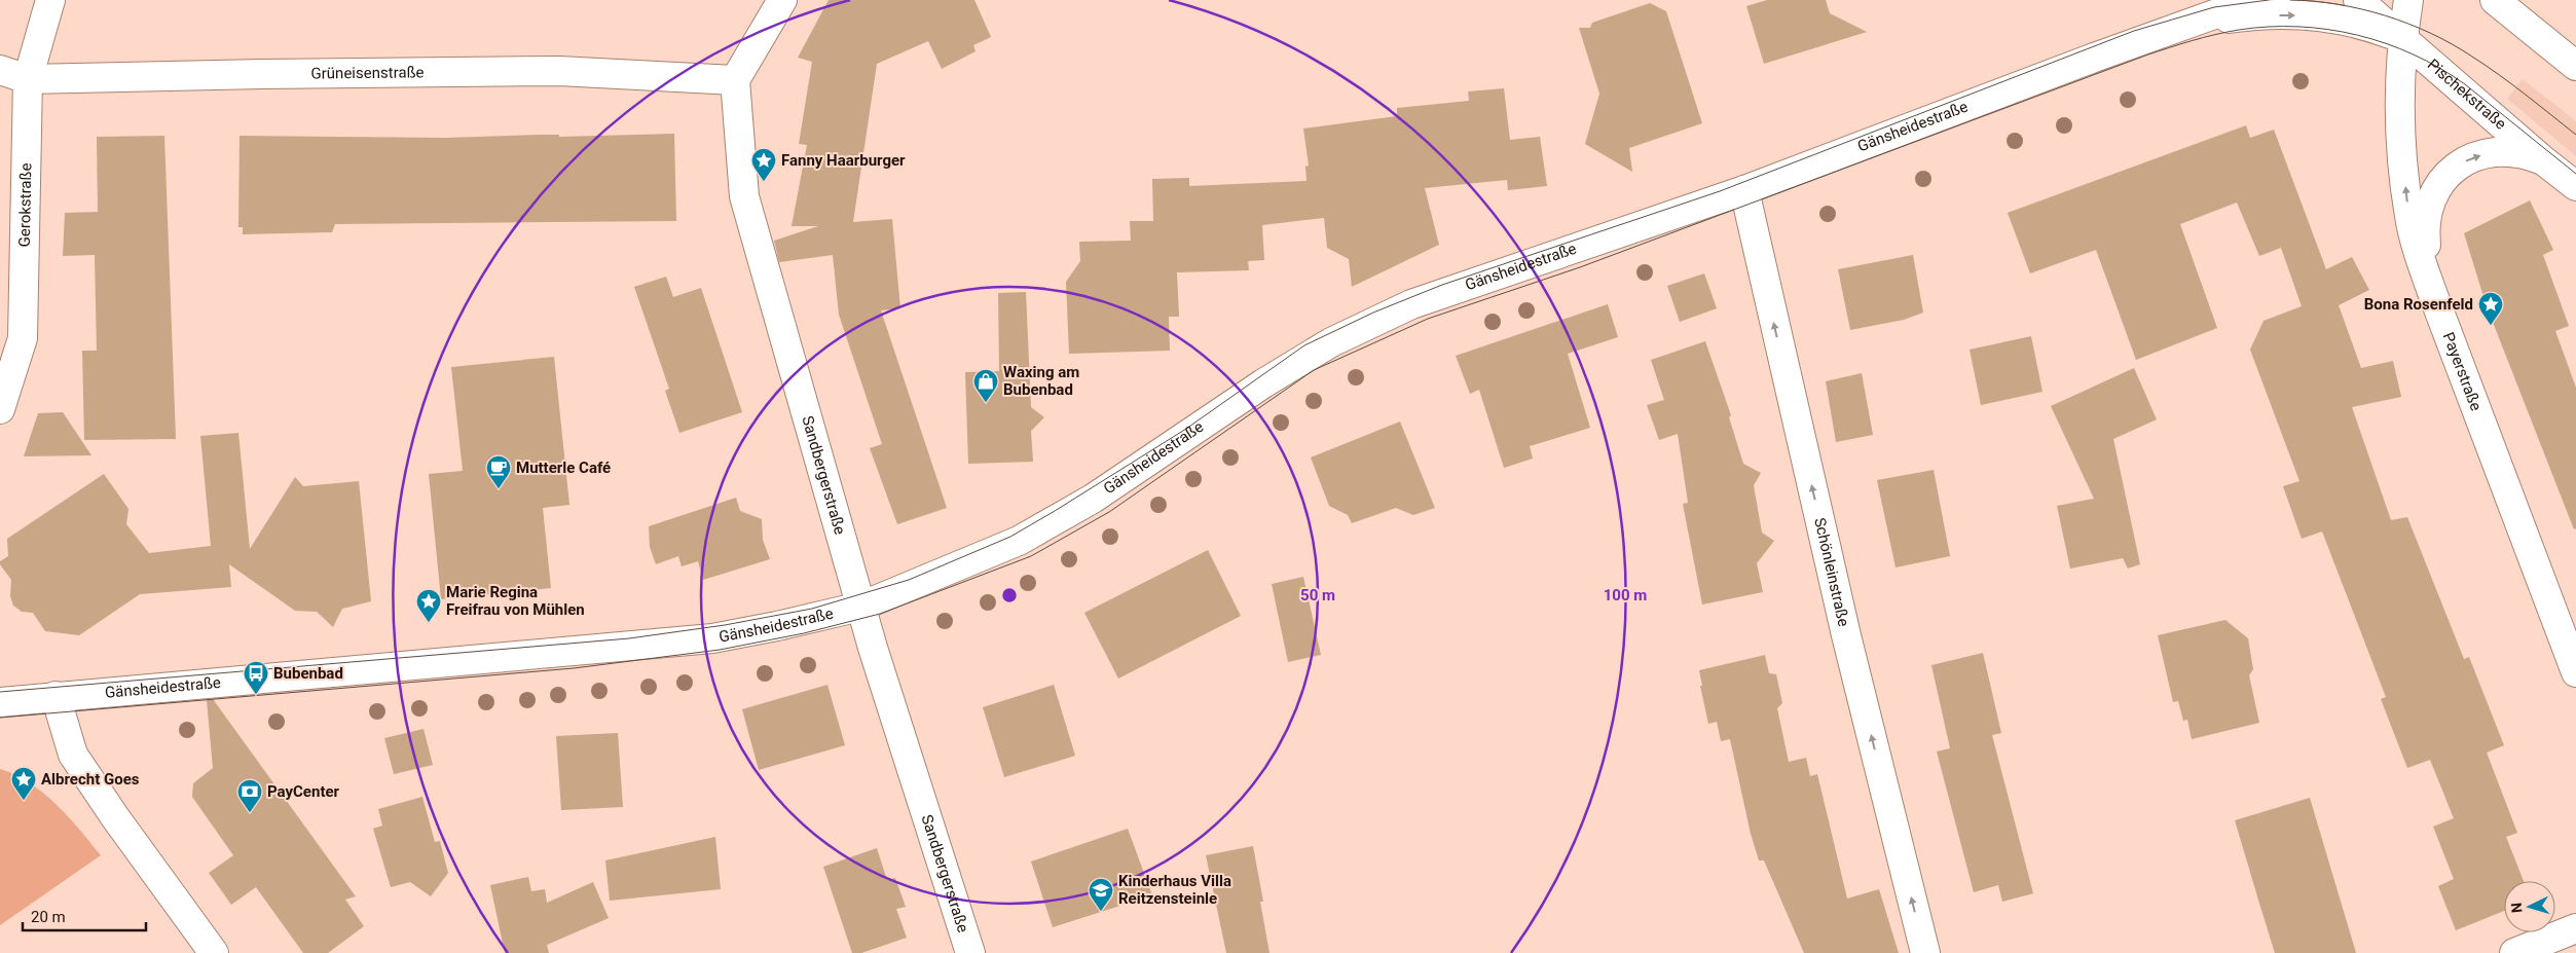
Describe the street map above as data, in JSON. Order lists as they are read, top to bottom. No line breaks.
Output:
{"streets":{"street":["Grüneisenstraße","Pischekstraße","Gänsheidestraße","Gerokstraße","Payerstraße","Sandbergerstraße","Schönleinstraße"]},"crossings":[["Grüneisenstraße","Gerokstraße"],["Grüneisenstraße","Sandbergerstraße"],["Pischekstraße","Payerstraße"],["Gänsheidestraße","Sandbergerstraße"],["Gänsheidestraße","Schönleinstraße"]],"one_way":["Payerstraße","Schönleinstraße"],"places":{"place":["Fanny Haarburger","Bona Rosenfeld","Marie Regina Freifrau von Mühlen","Albrecht Goes"],"shop":["Waxing am Bubenbad"],"cafe":["Mutterle Café"],"bus stop":["Bubenbad"],"bank":["PayCenter"],"school or university":["Kinderhaus Villa Reitzensteinle"]},"scale_bar":"20 m","north":"left","rings":["50 m","100 m"]}
